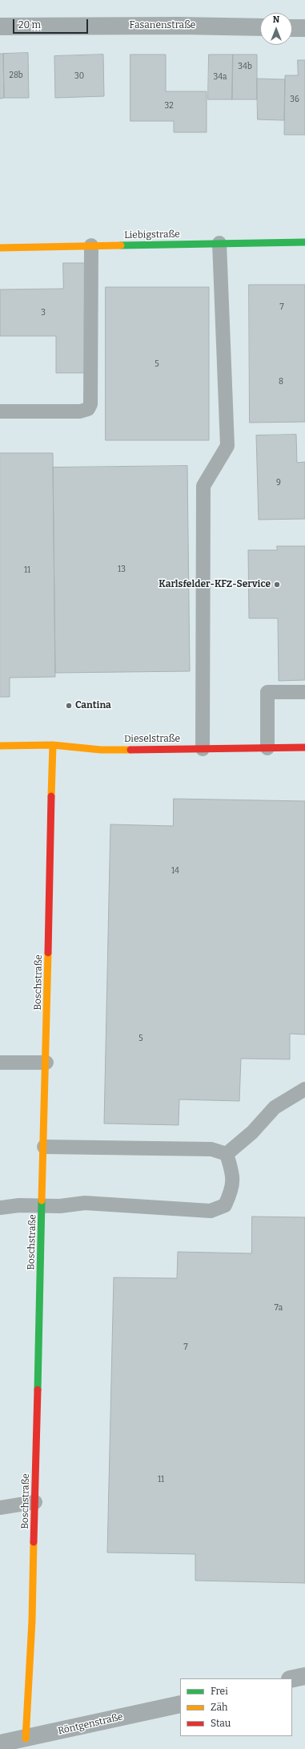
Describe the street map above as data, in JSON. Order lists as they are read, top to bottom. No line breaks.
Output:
{"streets":{"street":["Fasanenstraße","Liebigstraße","Dieselstraße","Boschstraße","Röntgenstraße"]},"crossings":[["Dieselstraße","Boschstraße"],["Boschstraße","Röntgenstraße"]],"places":["Karlsfelder-KFZ-Service","Cantina"],"house_numbers":["34b","28b","30","34a","36","32","7","3","5","8","9","13","11","14","5","7a","7","11"],"legend":["Frei","Zäh","Stau"],"scale_bar":"20 m","north":"top"}
